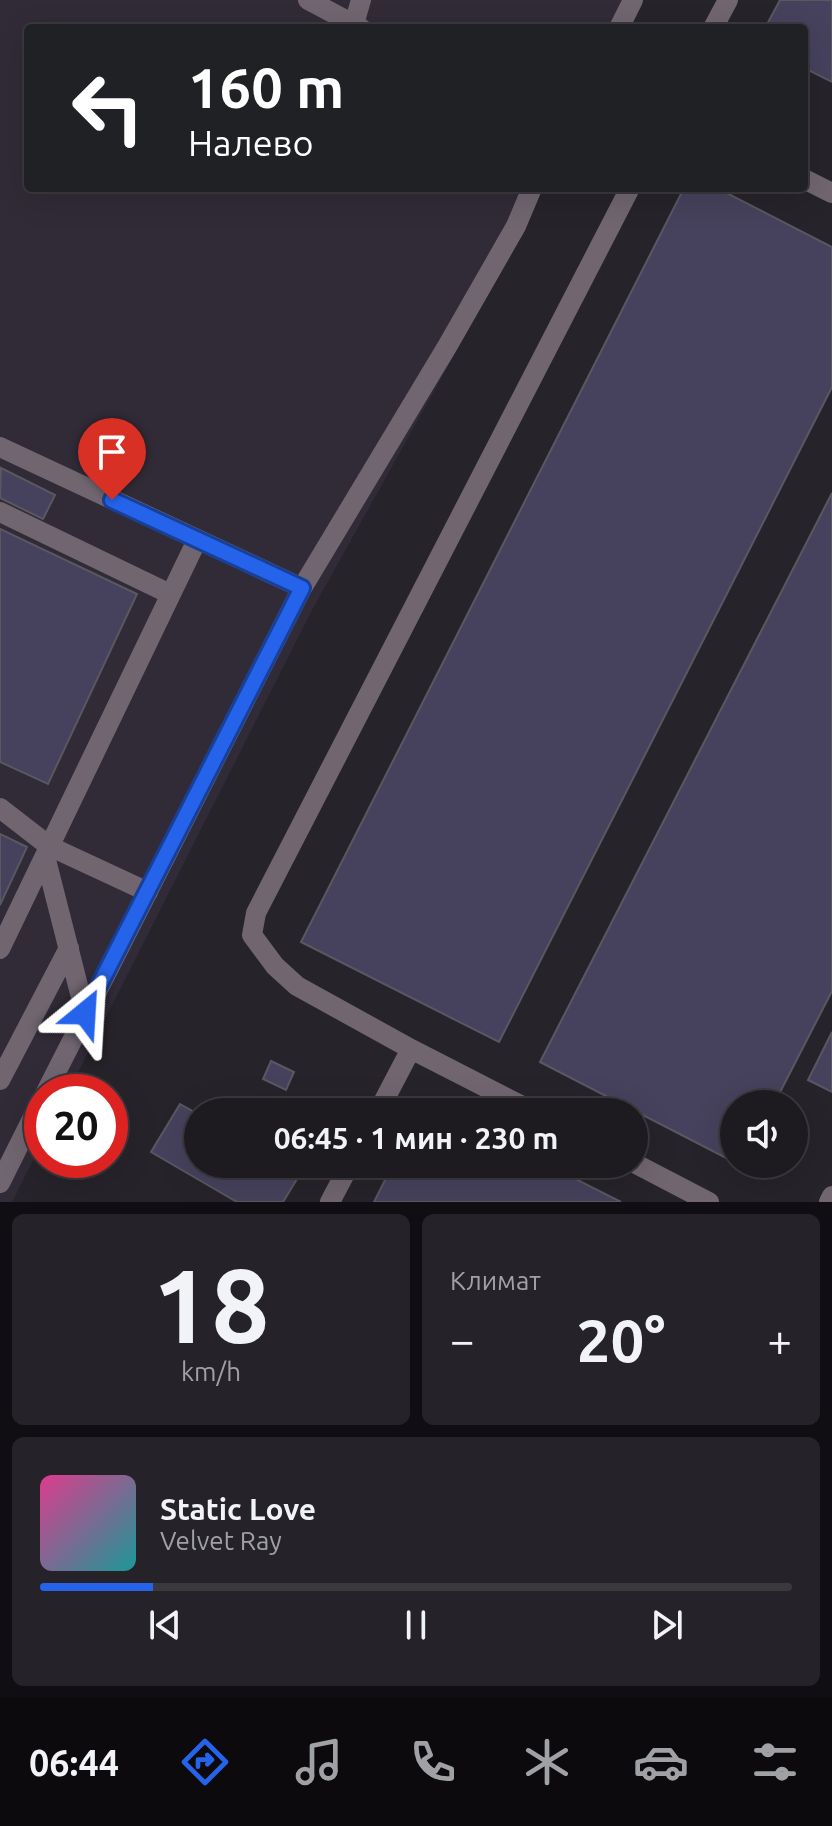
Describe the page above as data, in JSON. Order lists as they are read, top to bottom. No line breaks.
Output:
{"page":{"turn":["160 m","Налево"],"limit":"20","trip":"06:45 · 1 мин · 230 m","tile":[["18","km/h"],"Климат"],"heat":["−","20°","+"],"song":["Static Love","Velvet Ray"],"tabs":"06:44"}}
